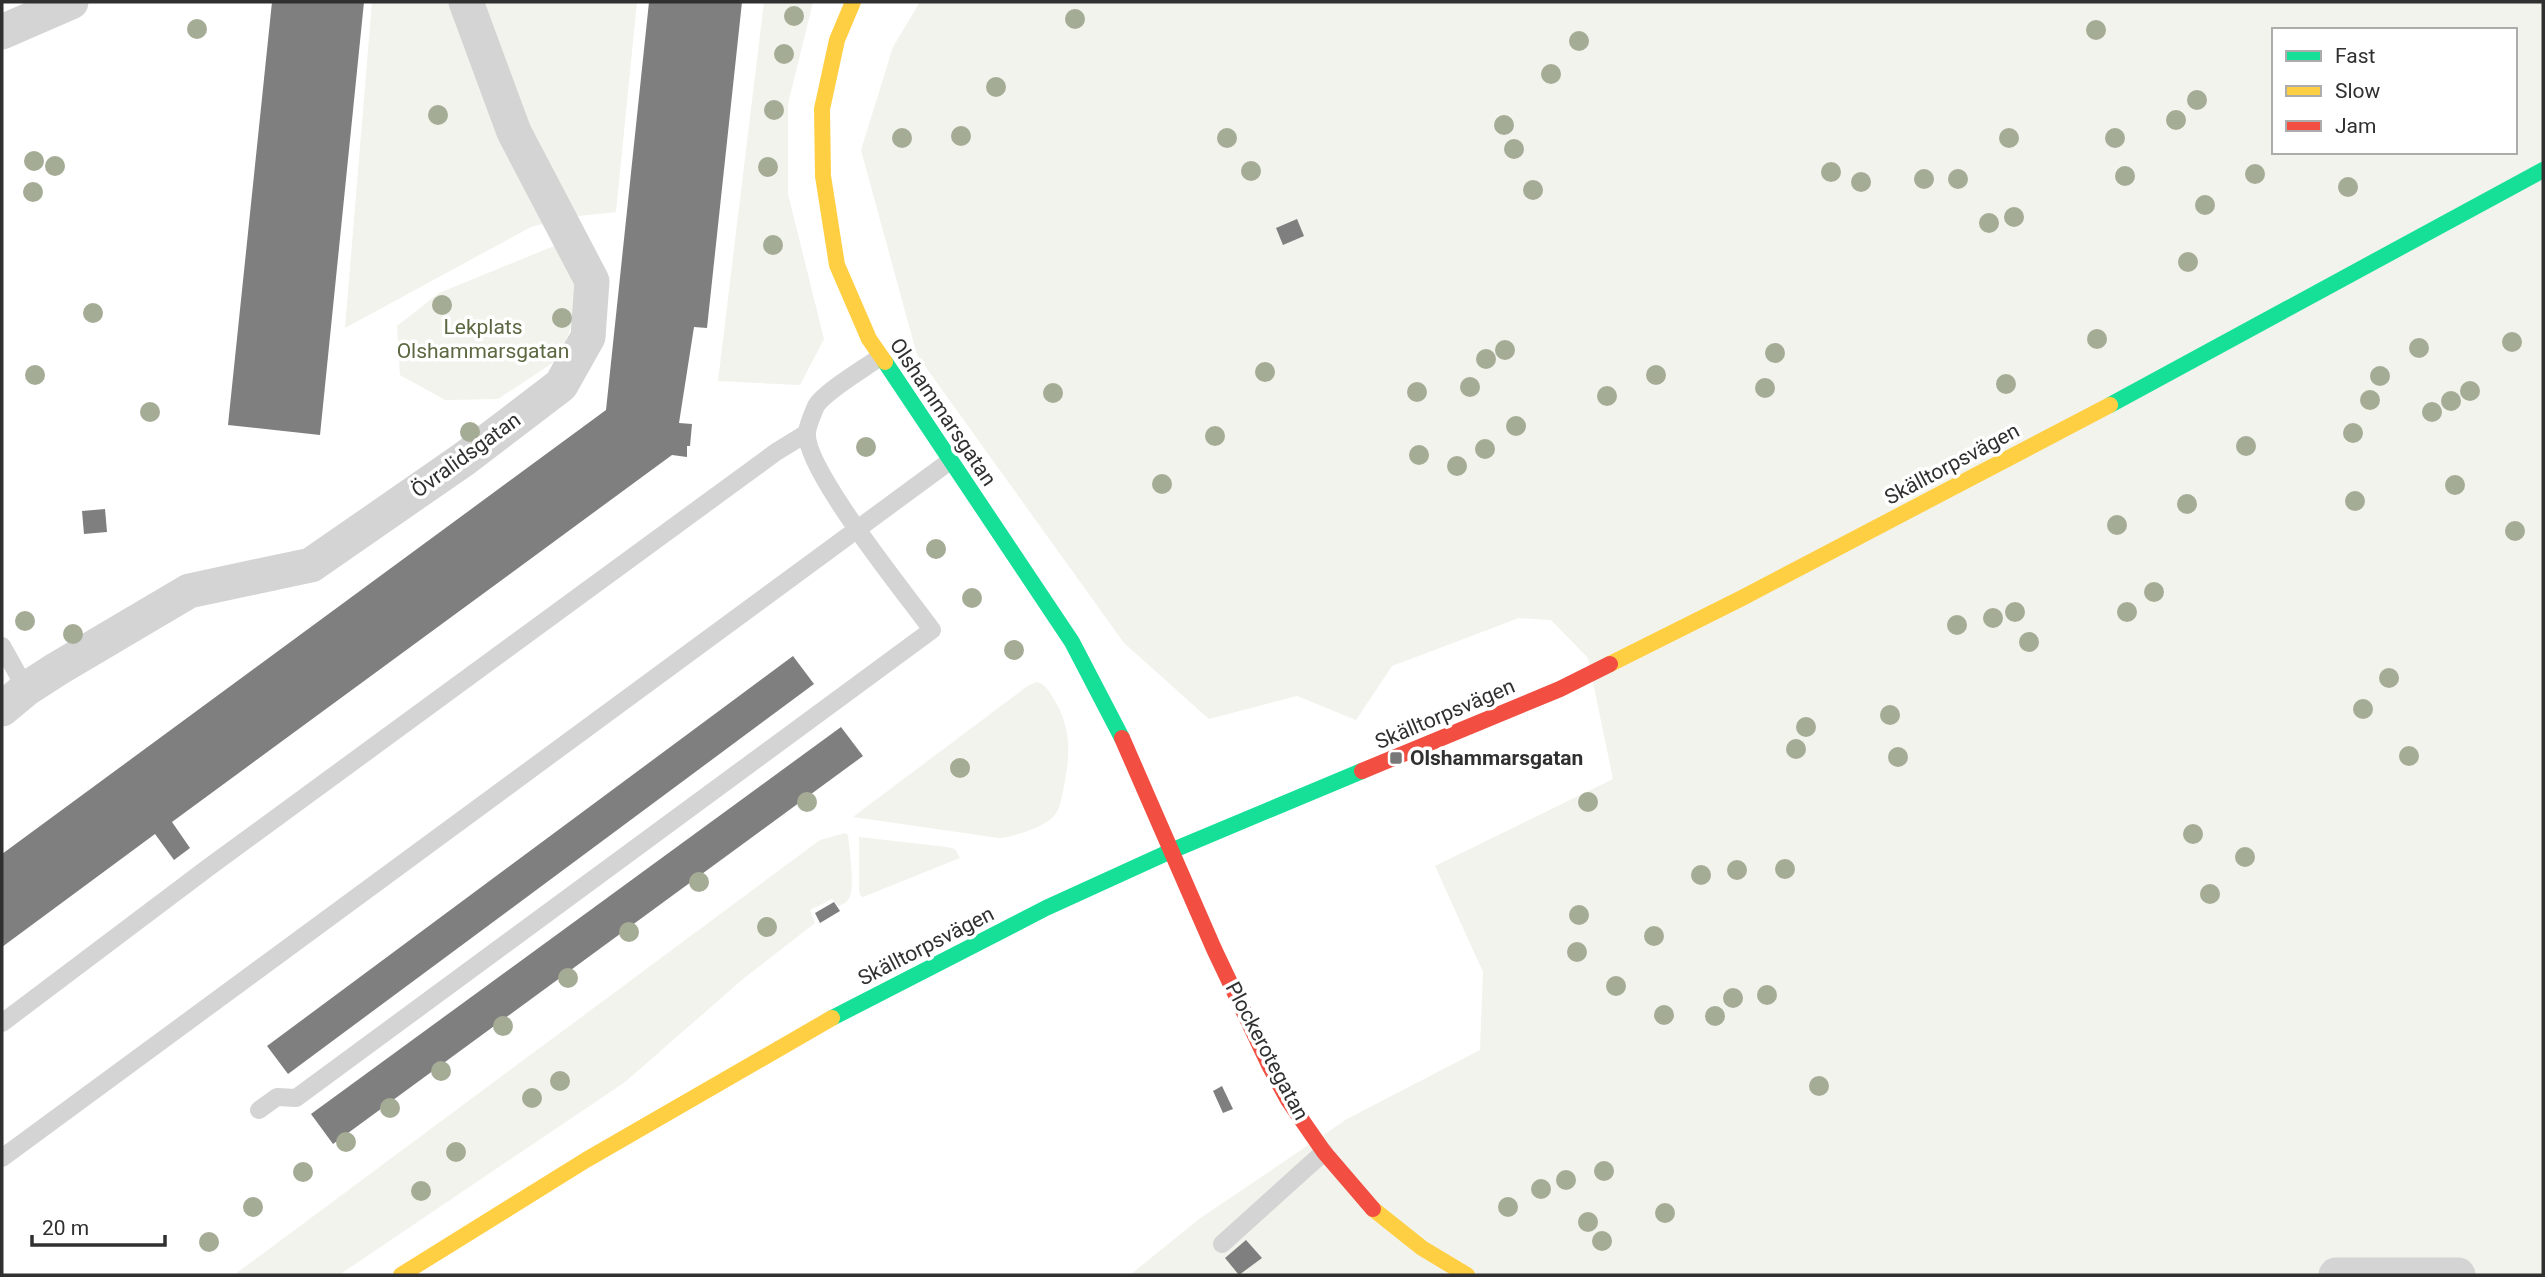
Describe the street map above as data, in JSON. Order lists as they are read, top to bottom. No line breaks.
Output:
{"streets":{"street":["Olshammarsgatan","Övralidsgatan","Skälltorpsvägen","Plockerotegatan"]},"crossings":[["Olshammarsgatan","Skälltorpsvägen"],["Olshammarsgatan","Plockerotegatan"],["Skälltorpsvägen","Plockerotegatan"]],"parks":["Lekplats Olshammarsgatan"],"places":{"transit":["Olshammarsgatan"]},"legend":["Fast","Slow","Jam"],"scale_bar":"20 m"}
